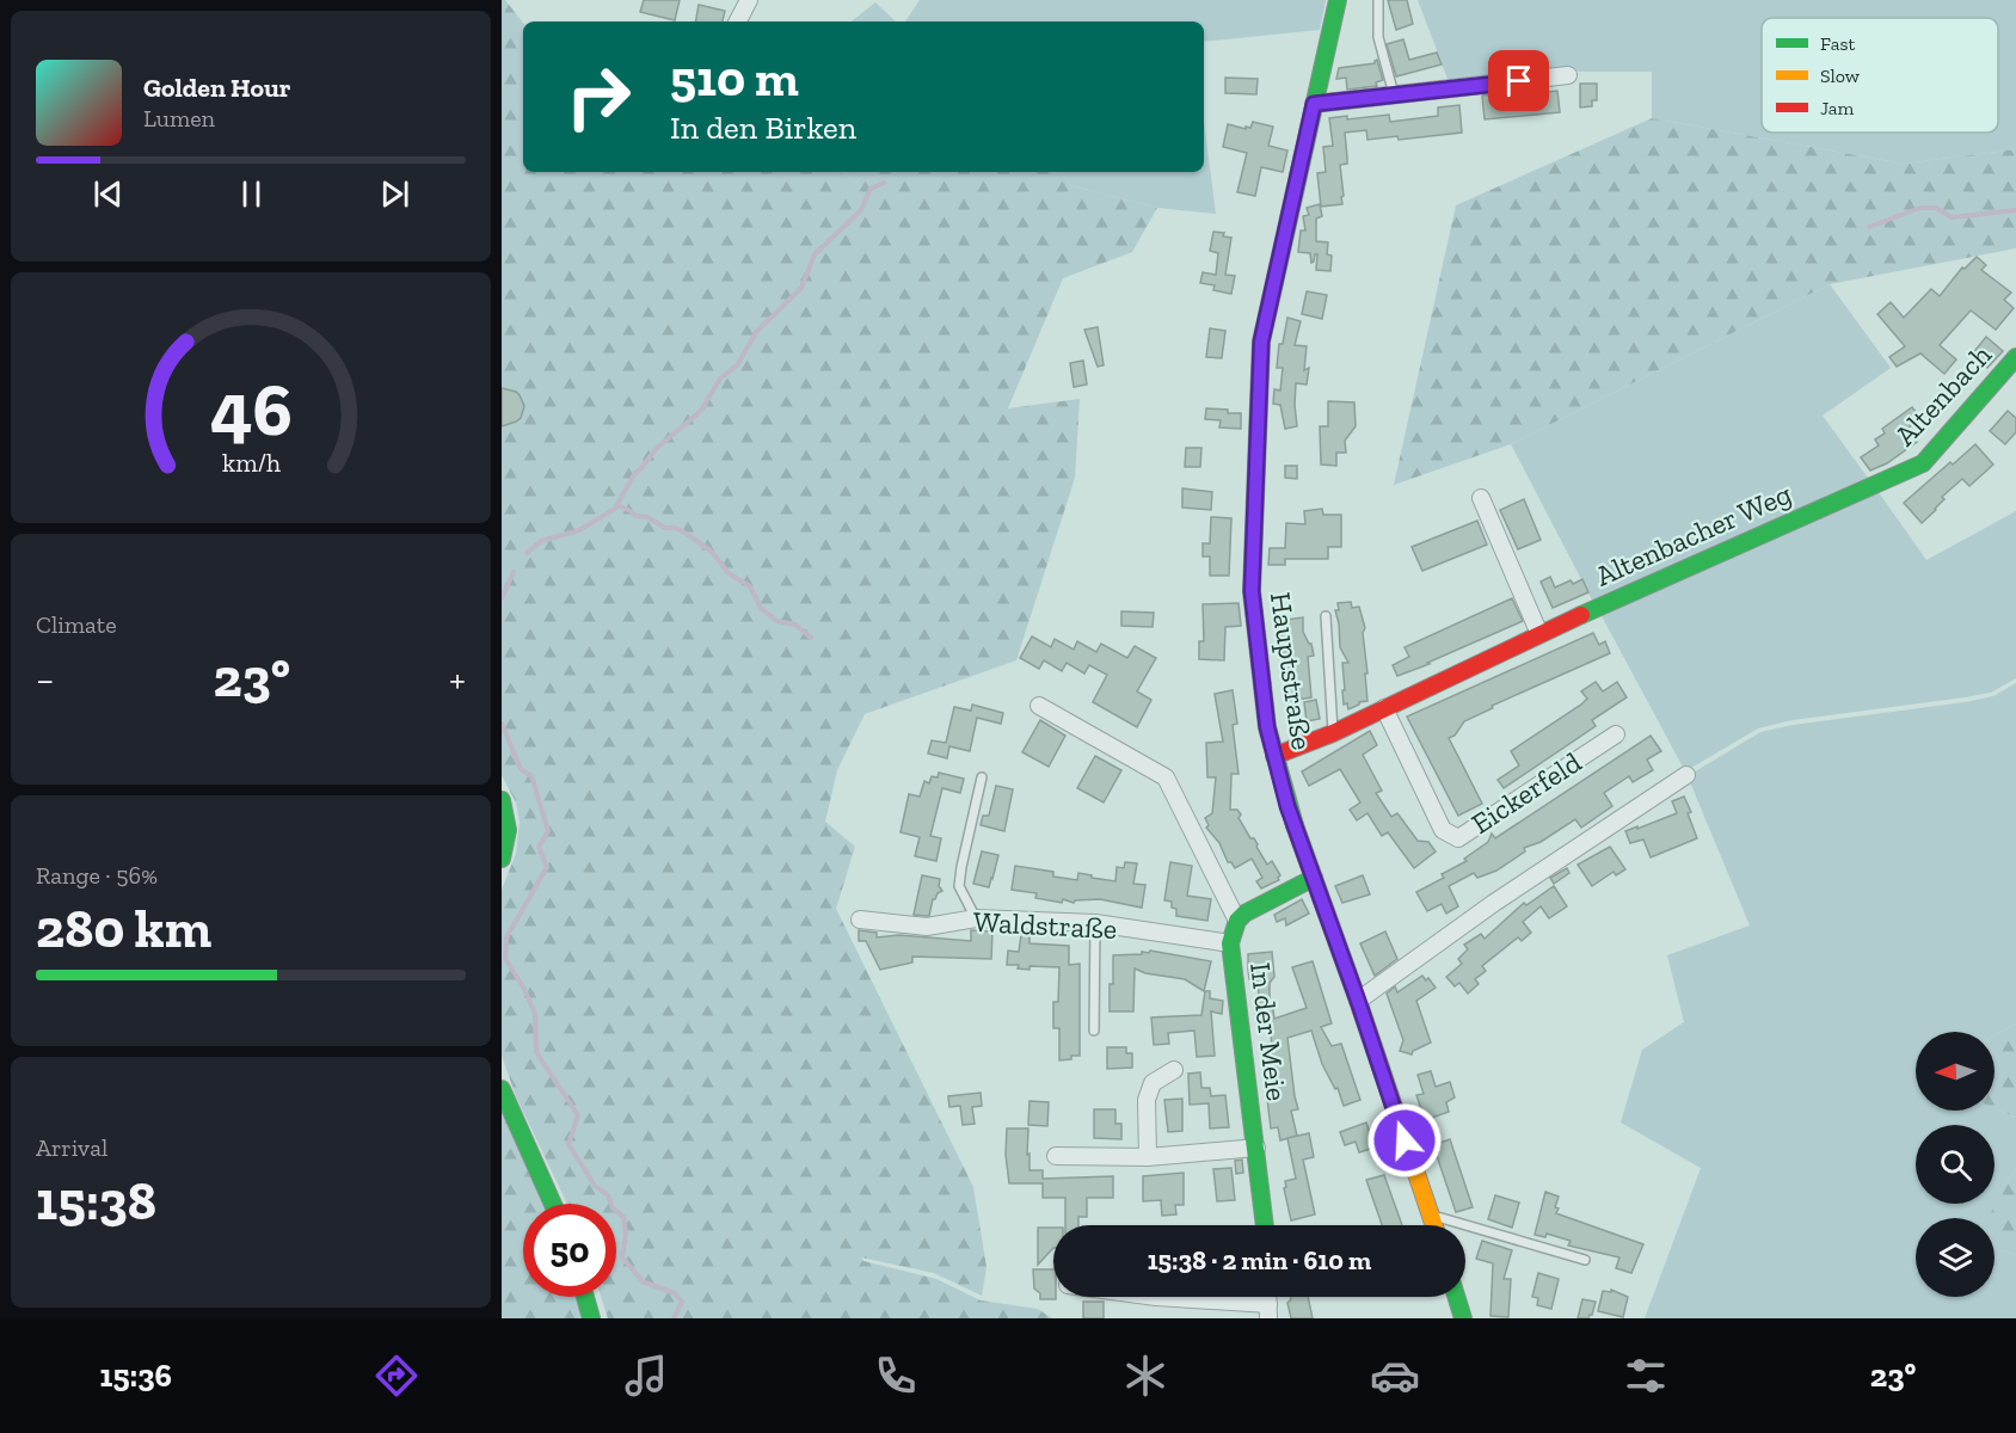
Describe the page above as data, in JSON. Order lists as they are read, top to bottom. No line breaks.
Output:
{"streets":{"main road":["Altenbach","Altenbacher Weg","Hauptstraße","In der Meie"],"street":["Eickerfeld","Waldstraße"]},"crossings":[["Altenbach","Altenbacher Weg"],["Altenbacher Weg","Hauptstraße"],["Altenbacher Weg","Eickerfeld"],["Waldstraße","In der Meie"]],"legend":["Fast","Slow","Jam"],"north":"left","page":{"turn":["510 m","In den Birken"],"song":["Golden Hour","Lumen"],"tile":["Climate",["Range · 56%","280 km"],["Arrival","15:38"]],"heat":["−","23°","+"],"limit":"50","trip":"15:38 · 2 min · 610 m","tabs":["15:36","23°"],"gauge":["46","km/h"]}}
